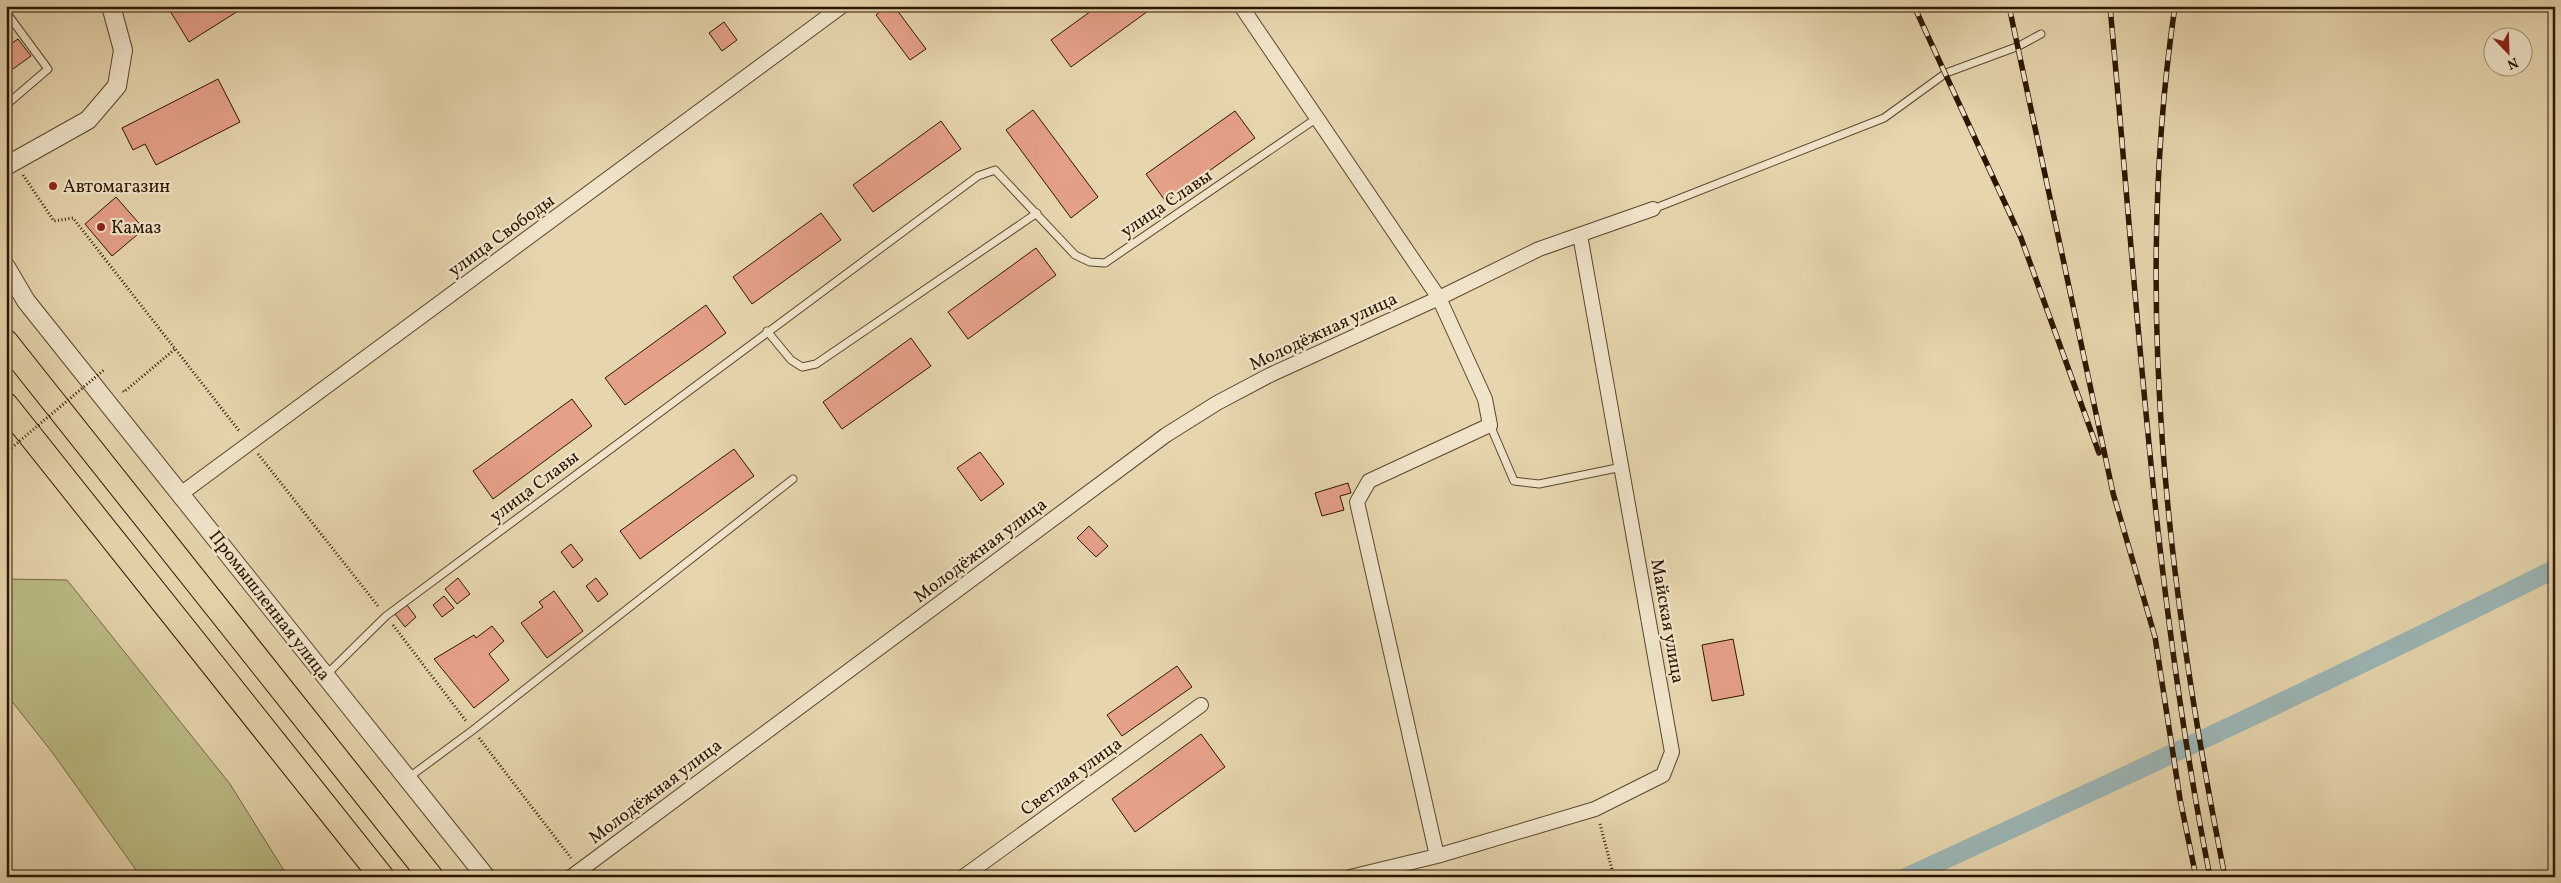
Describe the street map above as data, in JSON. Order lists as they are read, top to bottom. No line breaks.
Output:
{"streets":{"street":["улица Свободы","Молодёжная улица","Промышленная улица","Майская улица","Светлая улица"],"lane":["улица Славы"]},"crossings":[["улица Славы","Промышленная улица"],["улица Свободы","Промышленная улица"],["Молодёжная улица","Майская улица"]],"places":["Автомагазин","Камаз"],"north":"bottom right"}
